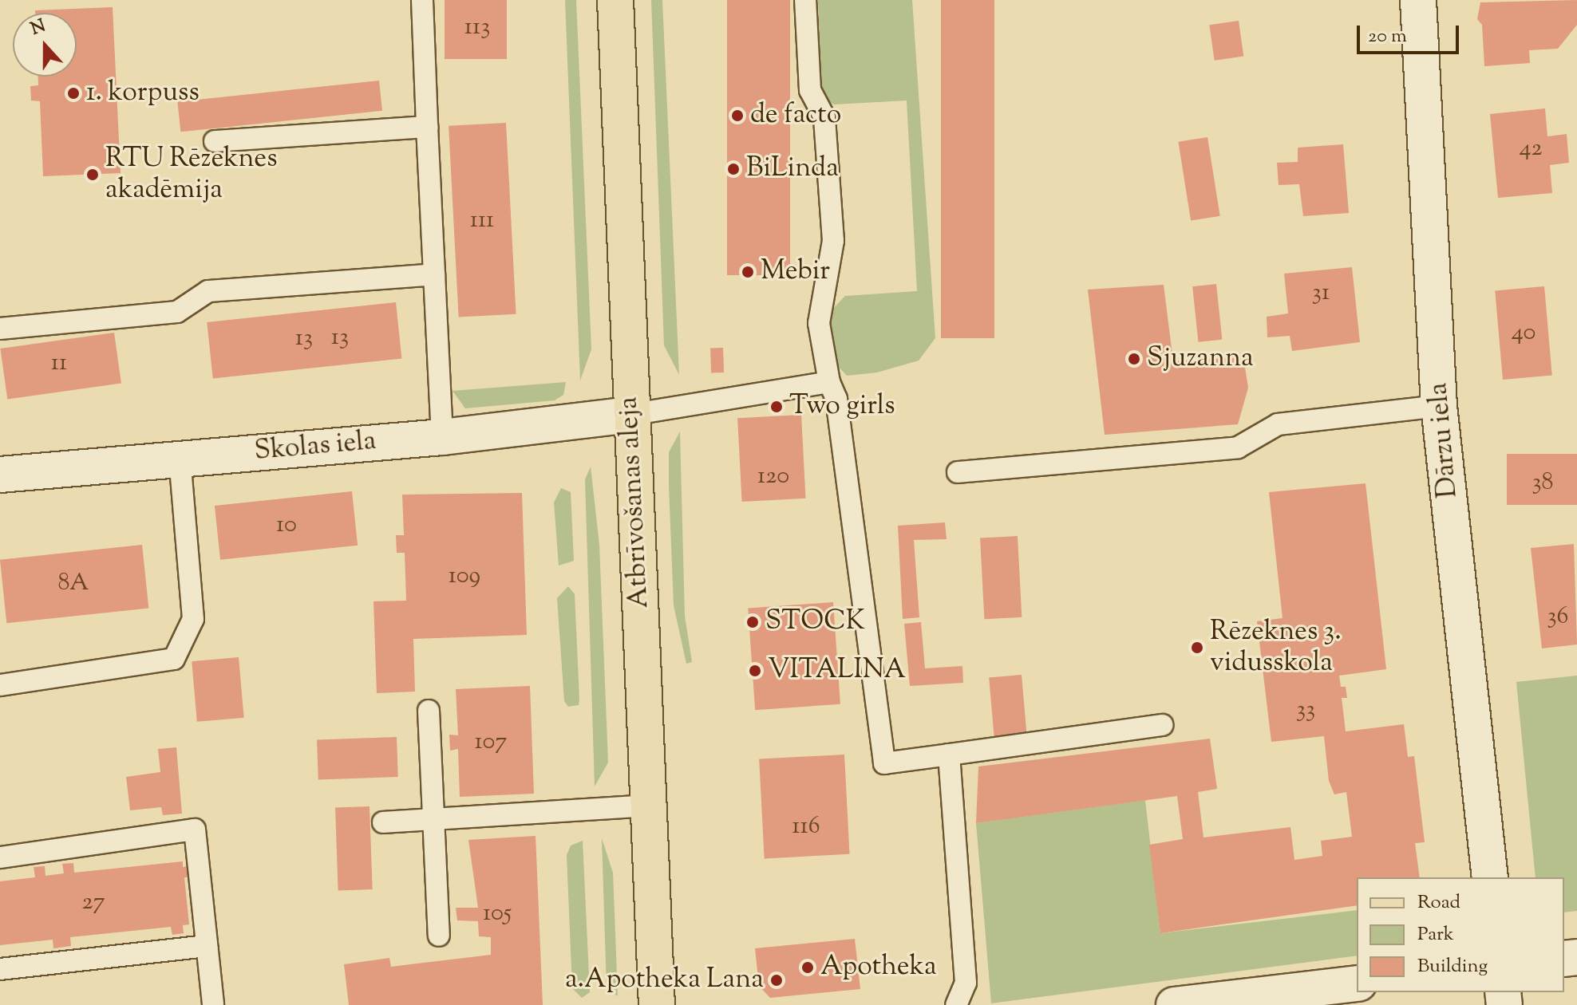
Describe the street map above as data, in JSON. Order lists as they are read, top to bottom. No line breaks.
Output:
{"streets":{"main road":["Atbrīvošanas aleja"],"street":["Dārzu iela","Skolas iela"]},"crossings":[["Skolas iela","Atbrīvošanas aleja"]],"places":["1. korpuss","de facto","BiLinda","RTU Rēzeknes akadēmija","Mebir","Sjuzanna","Two girls","STOCK","Rēzeknes 3. vidusskola","VITALINA","Apotheka","a.Apotheka Lana"],"house_numbers":["113","42","111","31","40","13","13","11","120","38","10","109","8A","36","33","107","116","27","105"],"legend":["Road","Park","Building"],"scale_bar":"20 m","north":"top"}
